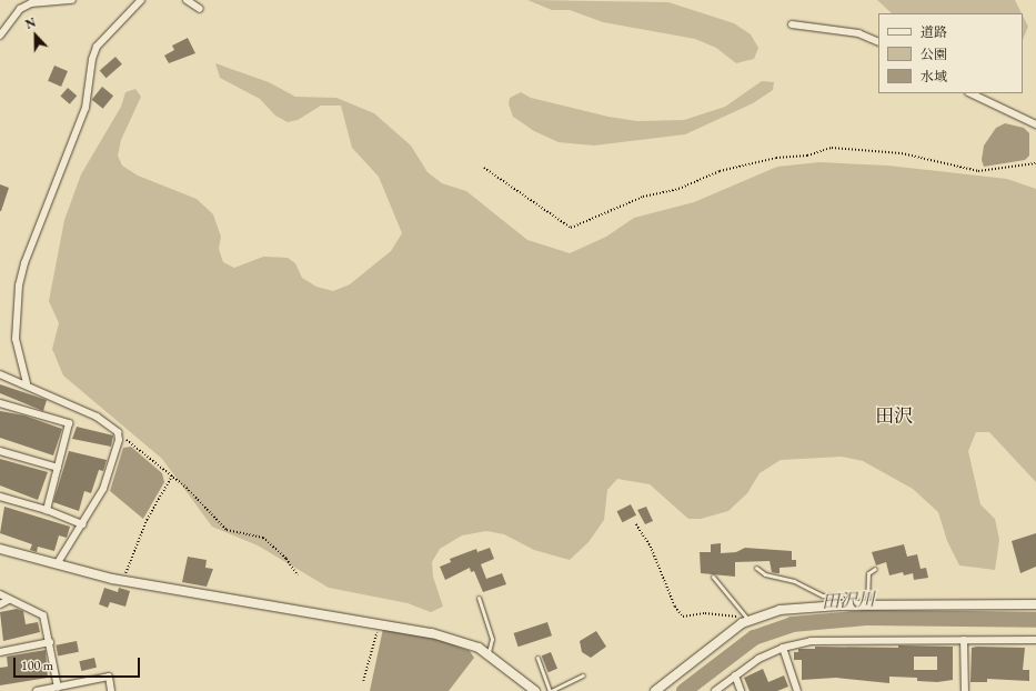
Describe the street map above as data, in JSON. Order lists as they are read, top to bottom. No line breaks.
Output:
{"districts":["田沢"],"water":["田沢川"],"legend":["道路","公園","水域"],"scale_bar":"100 m","north":"top"}
